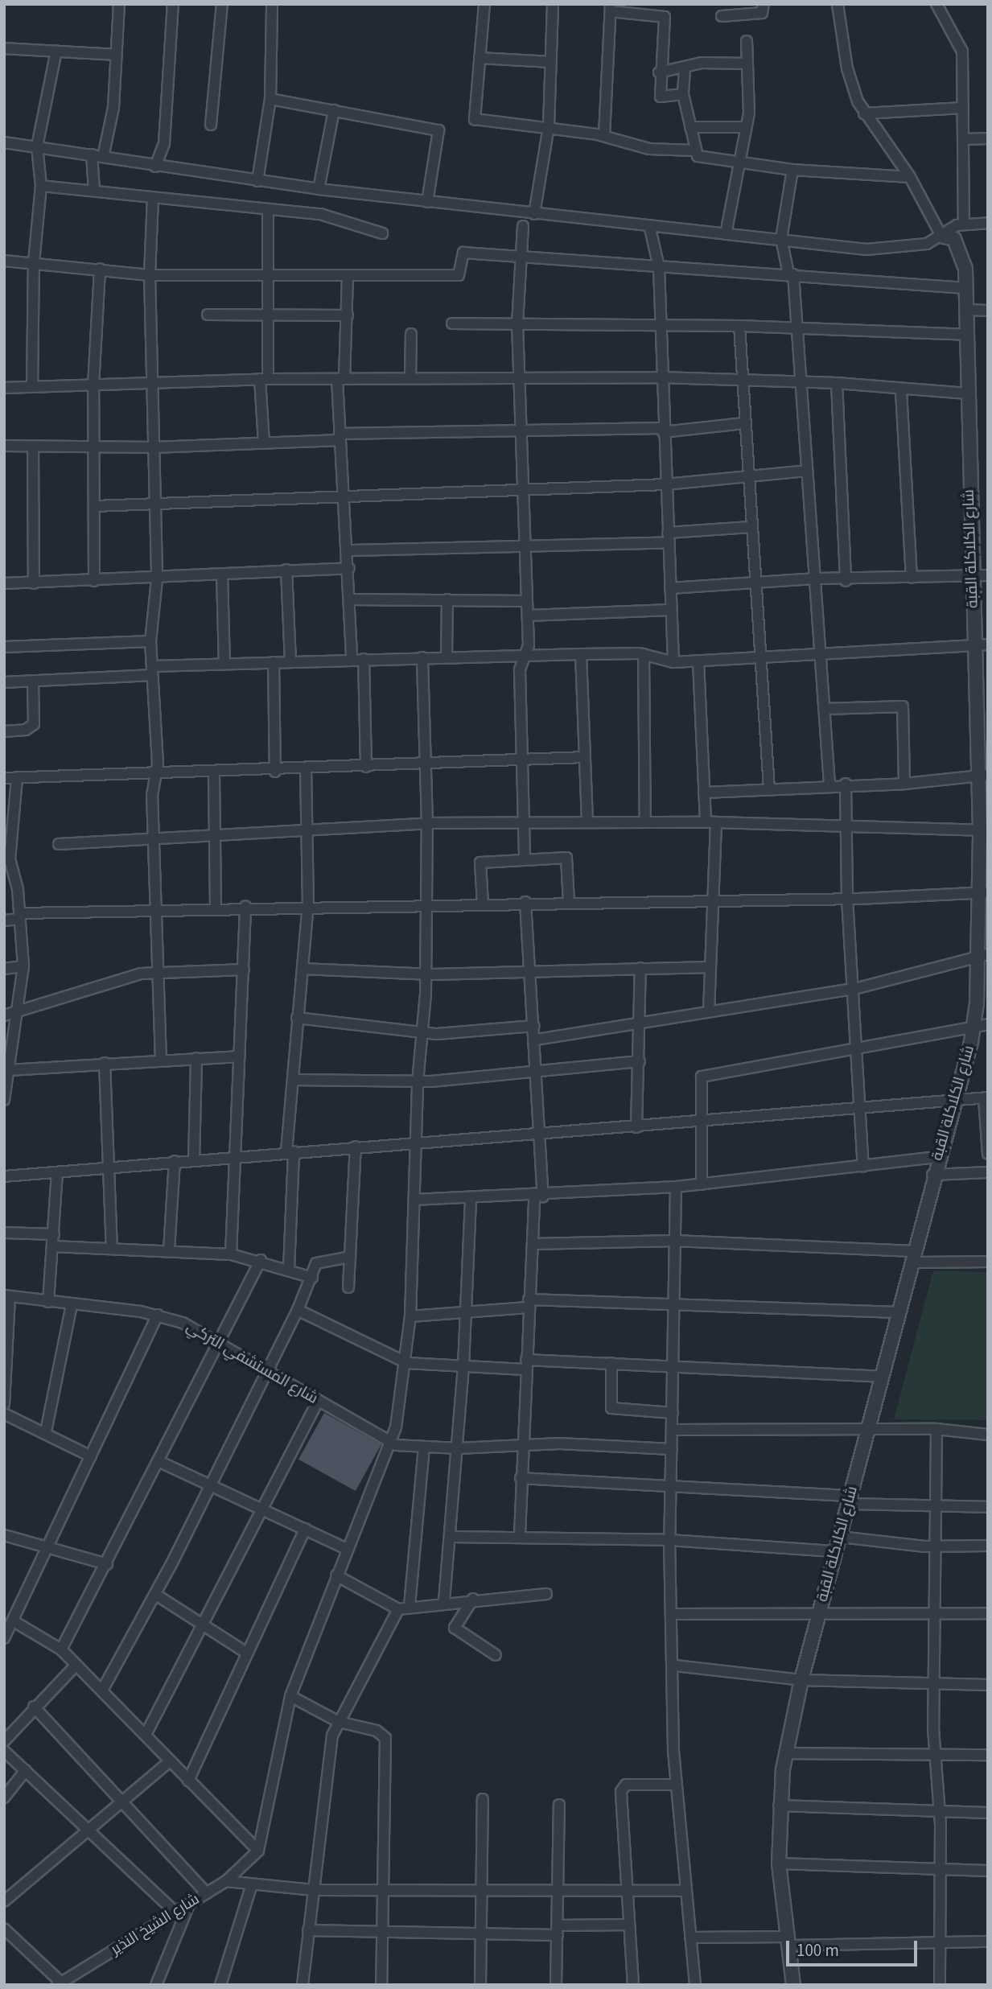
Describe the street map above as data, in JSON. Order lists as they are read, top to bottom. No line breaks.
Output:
{"streets":{"street":["شارع الكلاكلة القبة","شارع المستشفي التركي","شارع الشيخ النذير"]},"scale_bar":"100 m"}
